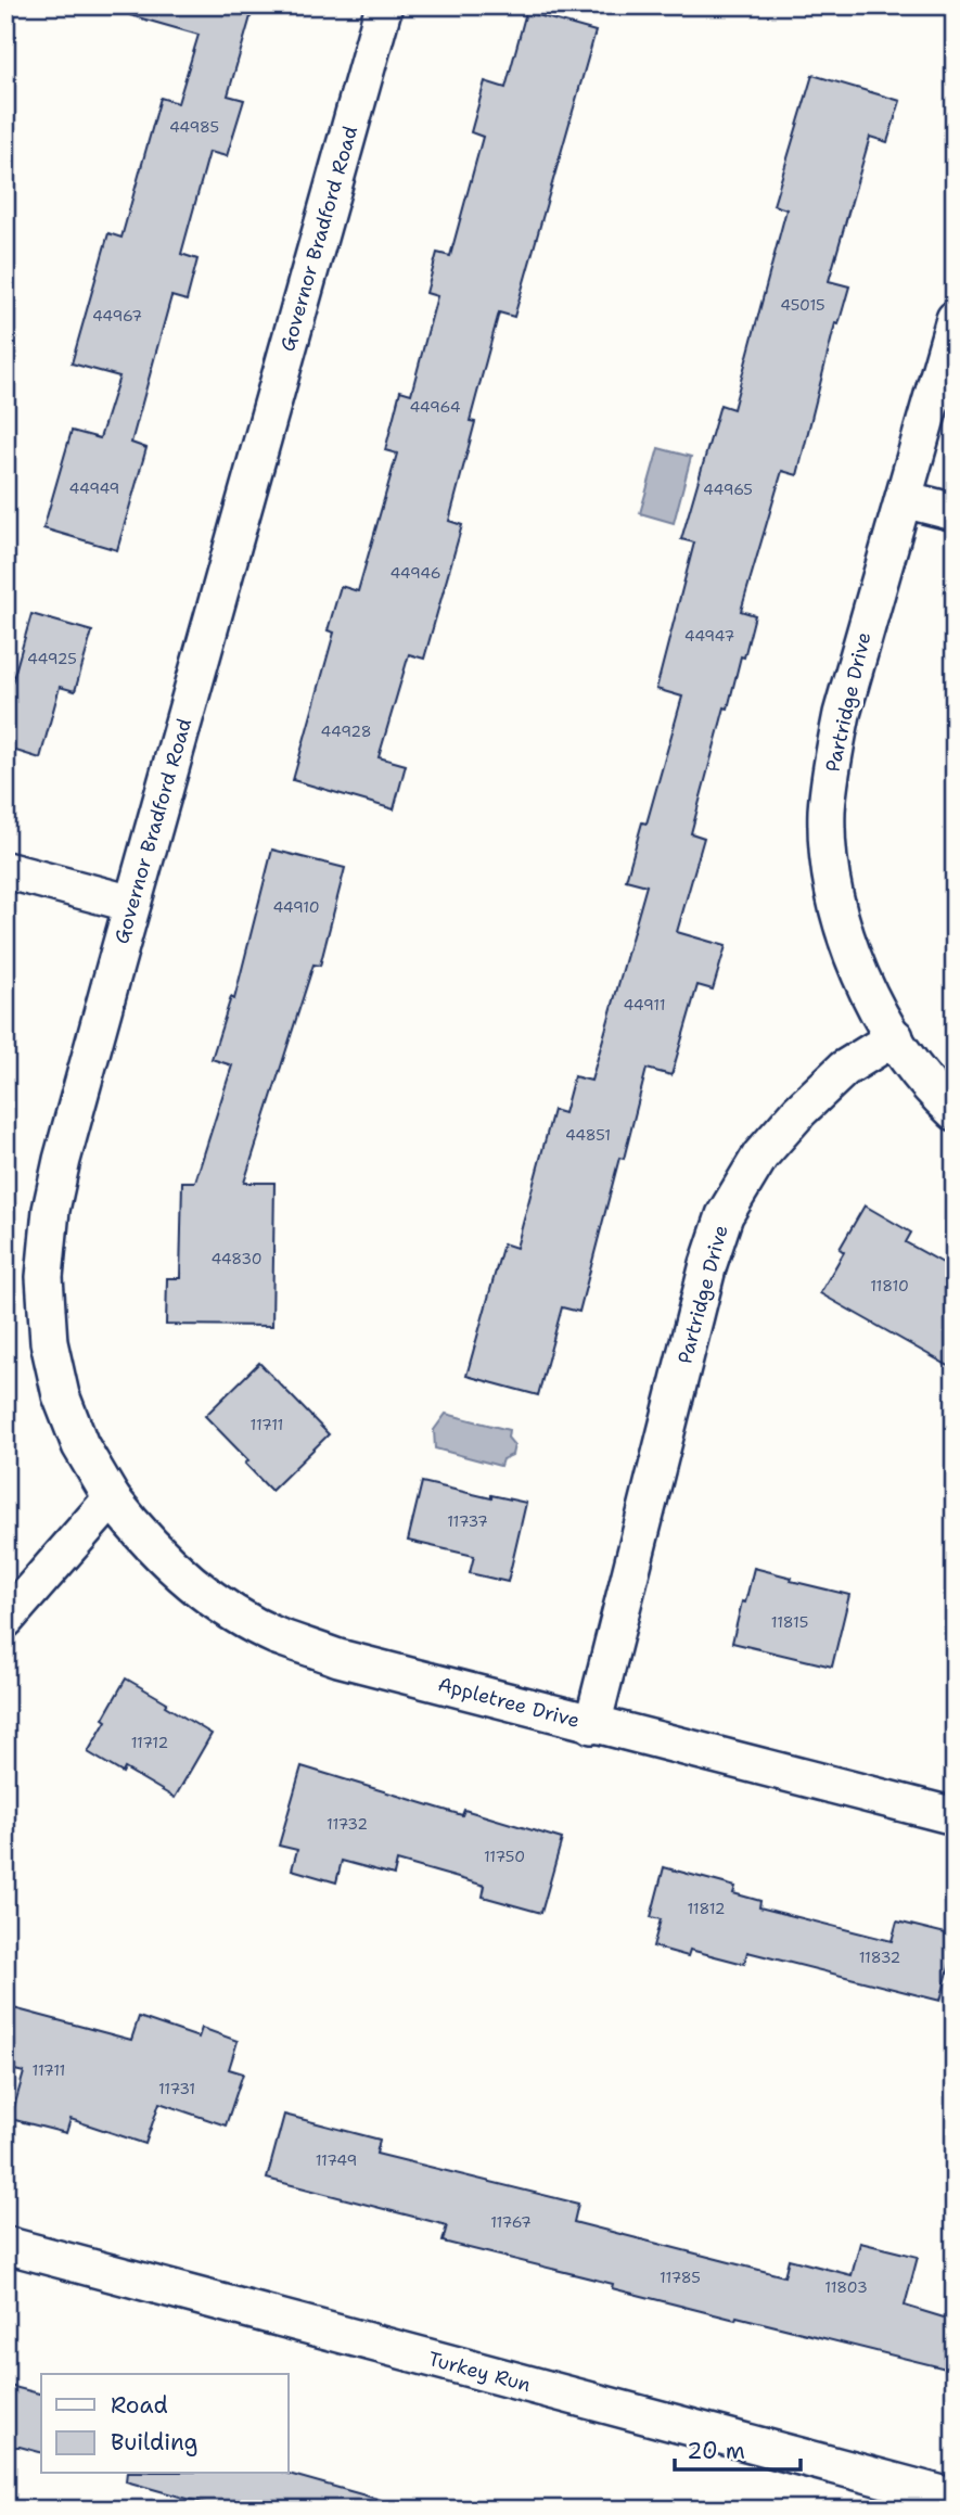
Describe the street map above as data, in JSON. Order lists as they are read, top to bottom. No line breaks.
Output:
{"streets":{"street":["Governor Bradford Road","Partridge Drive","Appletree Drive","Turkey Run"]},"crossings":[["Governor Bradford Road","Appletree Drive"],["Partridge Drive","Appletree Drive"]],"house_numbers":["44985","45015","44967","44964","44949","44965","44946","44947","44925","44928","44910","44911","44851","44830","11810","11711","11737","11815","11712","11732","11750","11812","11832","11711","11731","11749","11767","11785","11803"],"legend":["Road","Building"],"scale_bar":"20 m"}
